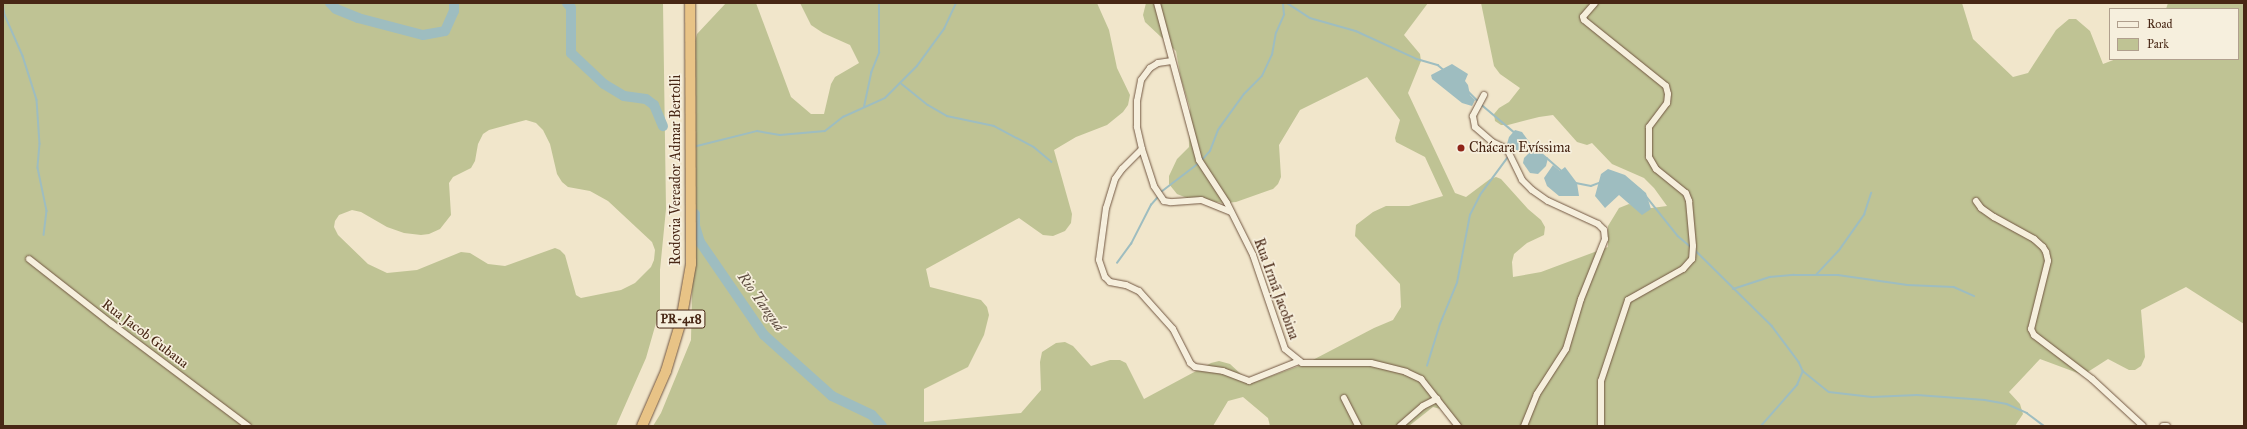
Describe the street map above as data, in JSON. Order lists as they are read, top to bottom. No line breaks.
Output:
{"streets":{"highway":["Rodovia Vereador Admar Bertolli","PR-418"],"street":["Rua Irmã Jacobina","Rua Jacob Gubaua"]},"water":["Rio Tanguá"],"places":["Chácara Evíssima"],"legend":["Road","Park"]}
